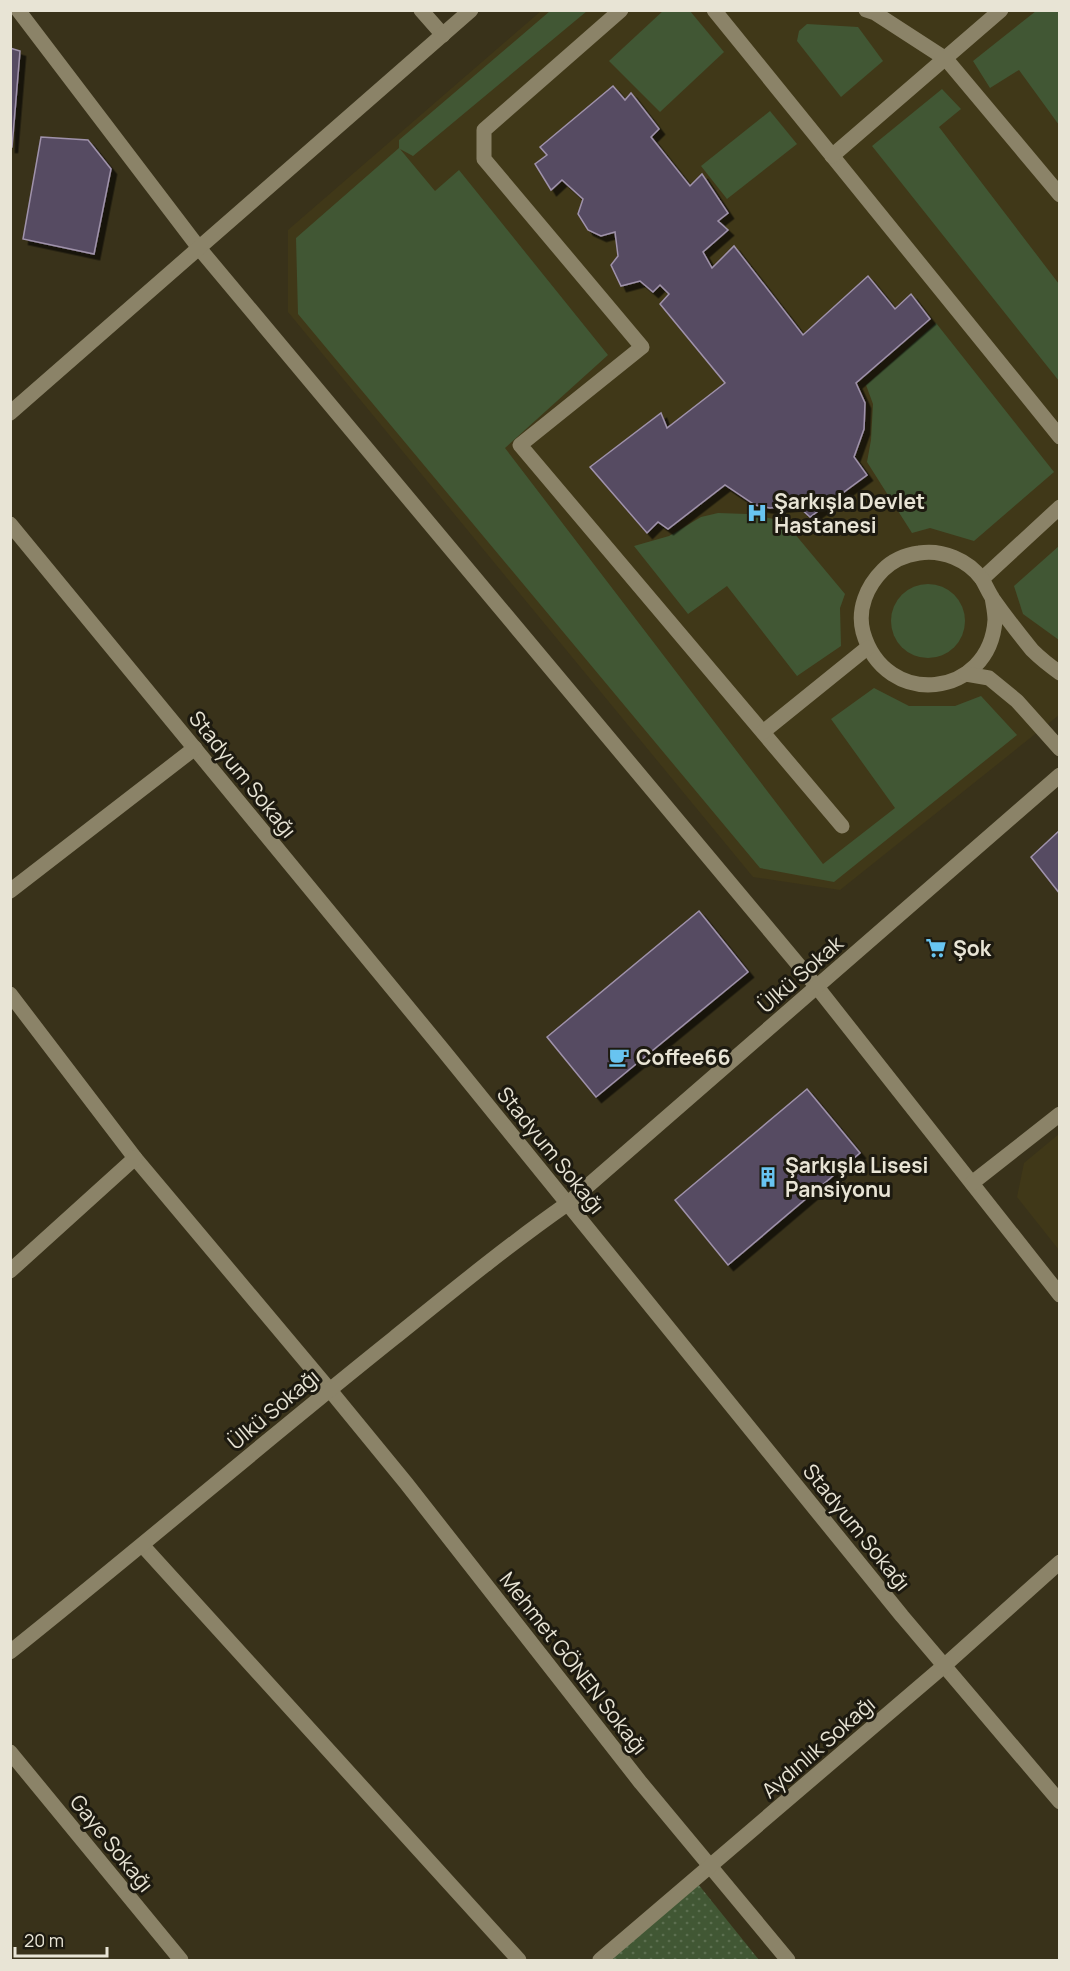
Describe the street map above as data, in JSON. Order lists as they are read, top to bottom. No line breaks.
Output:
{"streets":{"street":["Stadyum Sokağı","Ülkü Sokak","Ülkü Sokağı","Mehmet GÖNEN Sokağı","Aydınlık Sokağı","Gaye Sokağı"]},"crossings":[["Stadyum Sokağı","Ülkü Sokak"],["Stadyum Sokağı","Ülkü Sokağı"],["Stadyum Sokağı","Aydınlık Sokağı"],["Ülkü Sokak","Ülkü Sokağı"],["Ülkü Sokağı","Mehmet GÖNEN Sokağı"],["Mehmet GÖNEN Sokağı","Aydınlık Sokağı"]],"places":{"hospital":["Şarkışla Devlet Hastanesi"],"supermarket":["Şok"],"cafe":["Coffee66"],"building":["Şarkışla Lisesi Pansiyonu"]},"scale_bar":"20 m"}
